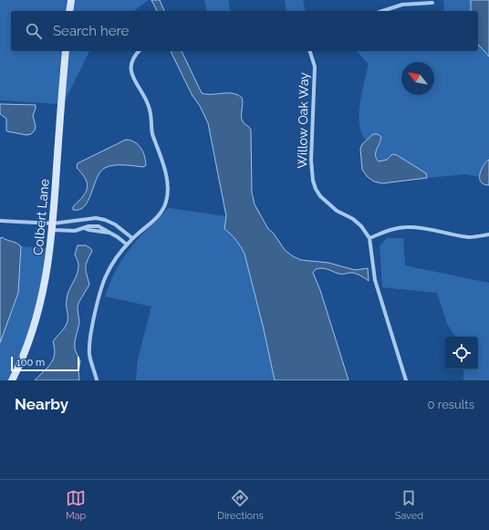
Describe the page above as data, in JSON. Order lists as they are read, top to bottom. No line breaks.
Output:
{"streets":{"street":["Willow Oak Way","Colbert Lane"]},"scale_bar":"100 m","north":"top left","page":{"search":"Search here","scale":"100 m","heading":["Nearby","0 results"],"nav":["Map","Directions","Saved"]}}
